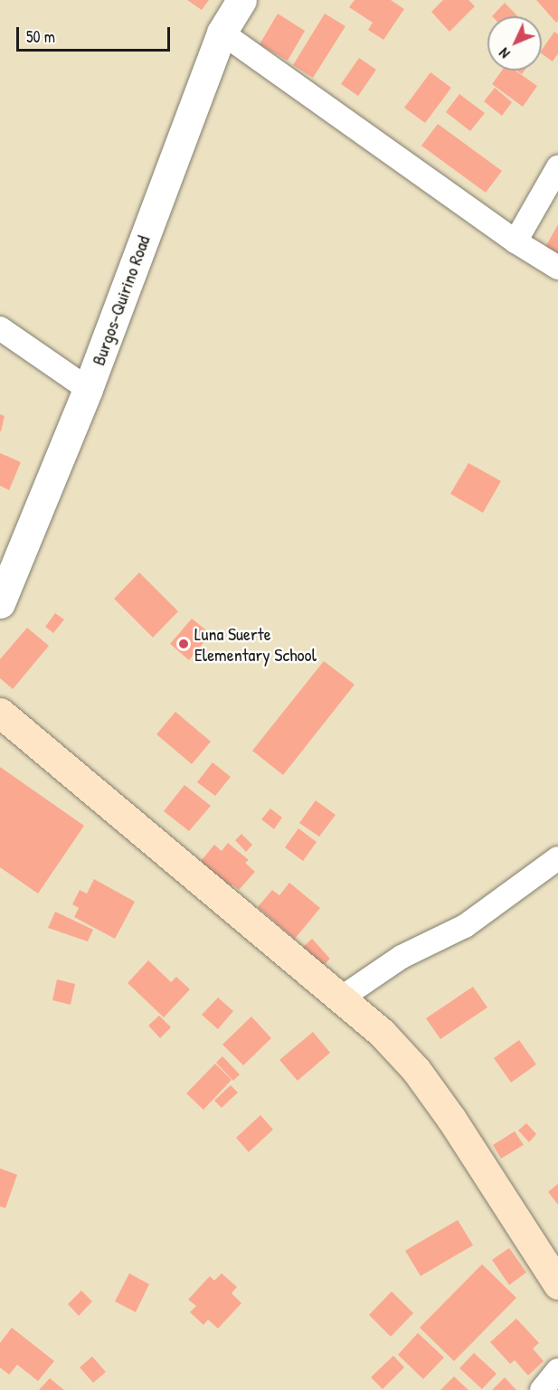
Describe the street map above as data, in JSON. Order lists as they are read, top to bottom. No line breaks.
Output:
{"streets":{"street":["Burgos-Quirino Road"]},"places":["Luna Suerte Elementary School"],"scale_bar":"50 m","north":"bottom left"}
